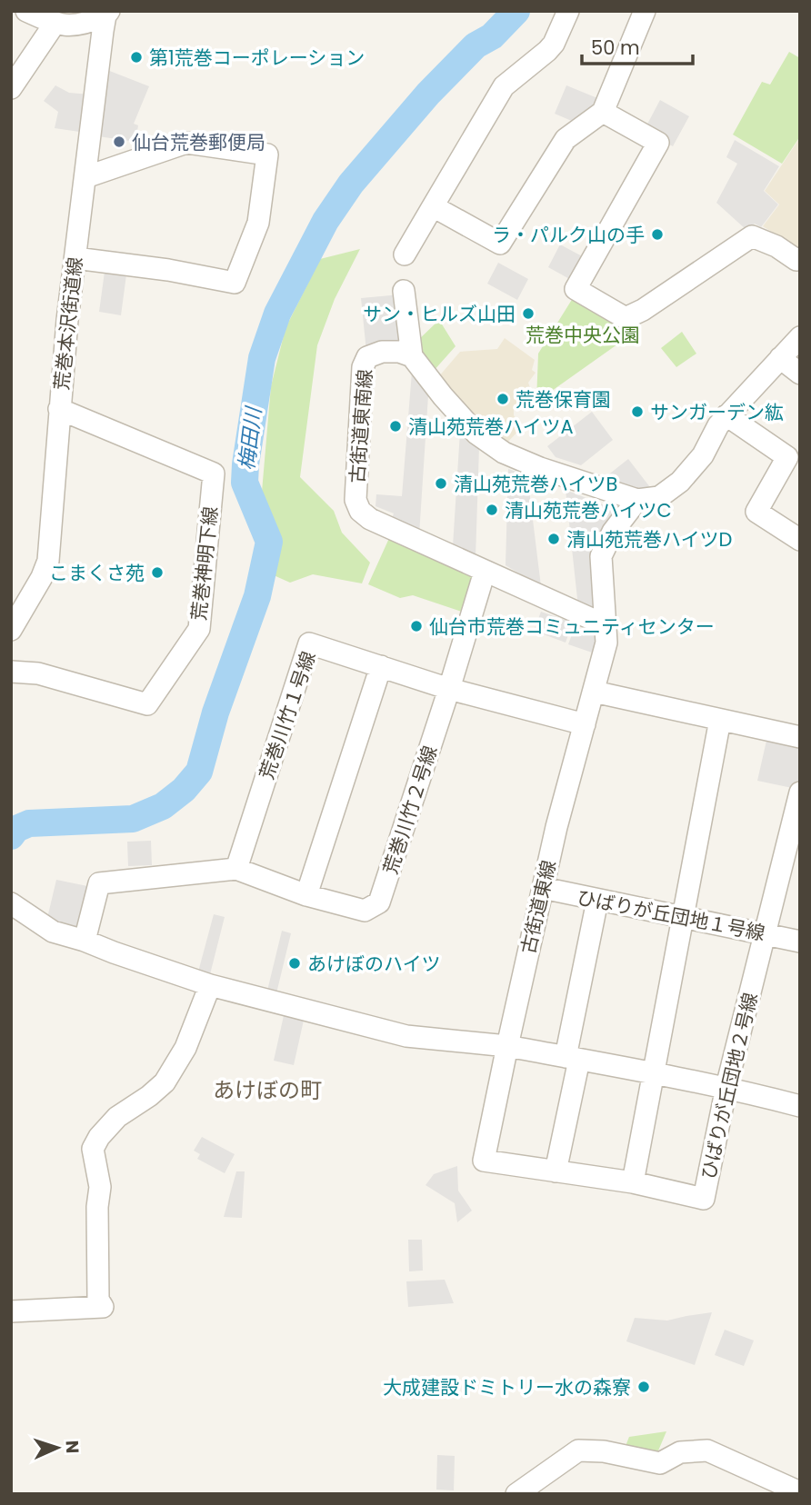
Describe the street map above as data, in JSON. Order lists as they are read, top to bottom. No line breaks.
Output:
{"streets":{"street":["荒巻本沢街道線","古街道東南線","荒巻神明下線","荒巻川竹１号線","荒巻川竹２号線","古街道東線","ひばりが丘団地１号線","ひばりが丘団地２号線"]},"crossings":[["荒巻本沢街道線","荒巻神明下線"],["古街道東南線","荒巻川竹２号線"],["古街道東南線","古街道東線"],["荒巻川竹１号線","荒巻川竹２号線"],["荒巻川竹１号線","古街道東線"],["古街道東線","ひばりが丘団地１号線"],["古街道東線","ひばりが丘団地２号線"],["ひばりが丘団地１号線","ひばりが丘団地２号線"]],"districts":["あけぼの町"],"water":["梅田川"],"parks":["荒巻中央公園"],"places":["第1荒巻コーポレーション","仙台荒巻郵便局","ラ・パルク山の手","サン・ヒルズ山田","荒巻保育園","サンガーデン紘","清山苑荒巻ハイツA","清山苑荒巻ハイツB","清山苑荒巻ハイツC","清山苑荒巻ハイツD","こまくさ苑","仙台市荒巻コミュニティセンター","あけぼのハイツ","大成建設ドミトリー水の森寮"],"scale_bar":"50 m","north":"right"}
